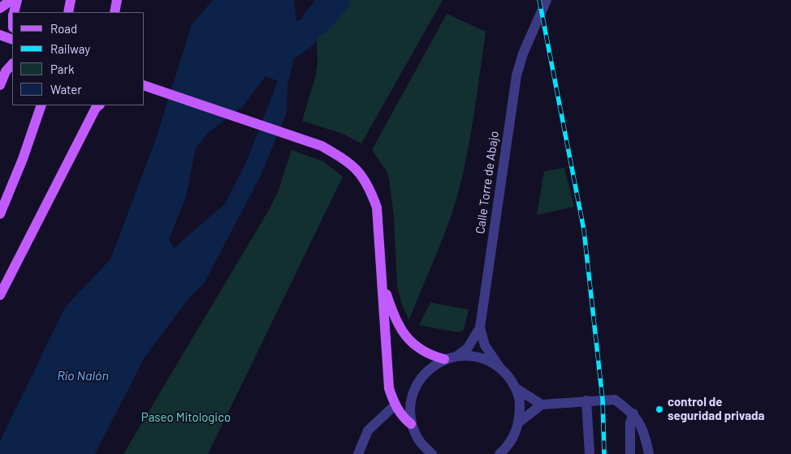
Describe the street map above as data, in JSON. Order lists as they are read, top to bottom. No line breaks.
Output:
{"streets":{"street":["Calle Torre de Abajo"]},"water":["Río Nalón"],"parks":["Paseo Mitologico"],"places":["control de seguridad privada"],"legend":["Road","Railway","Park","Water"]}
